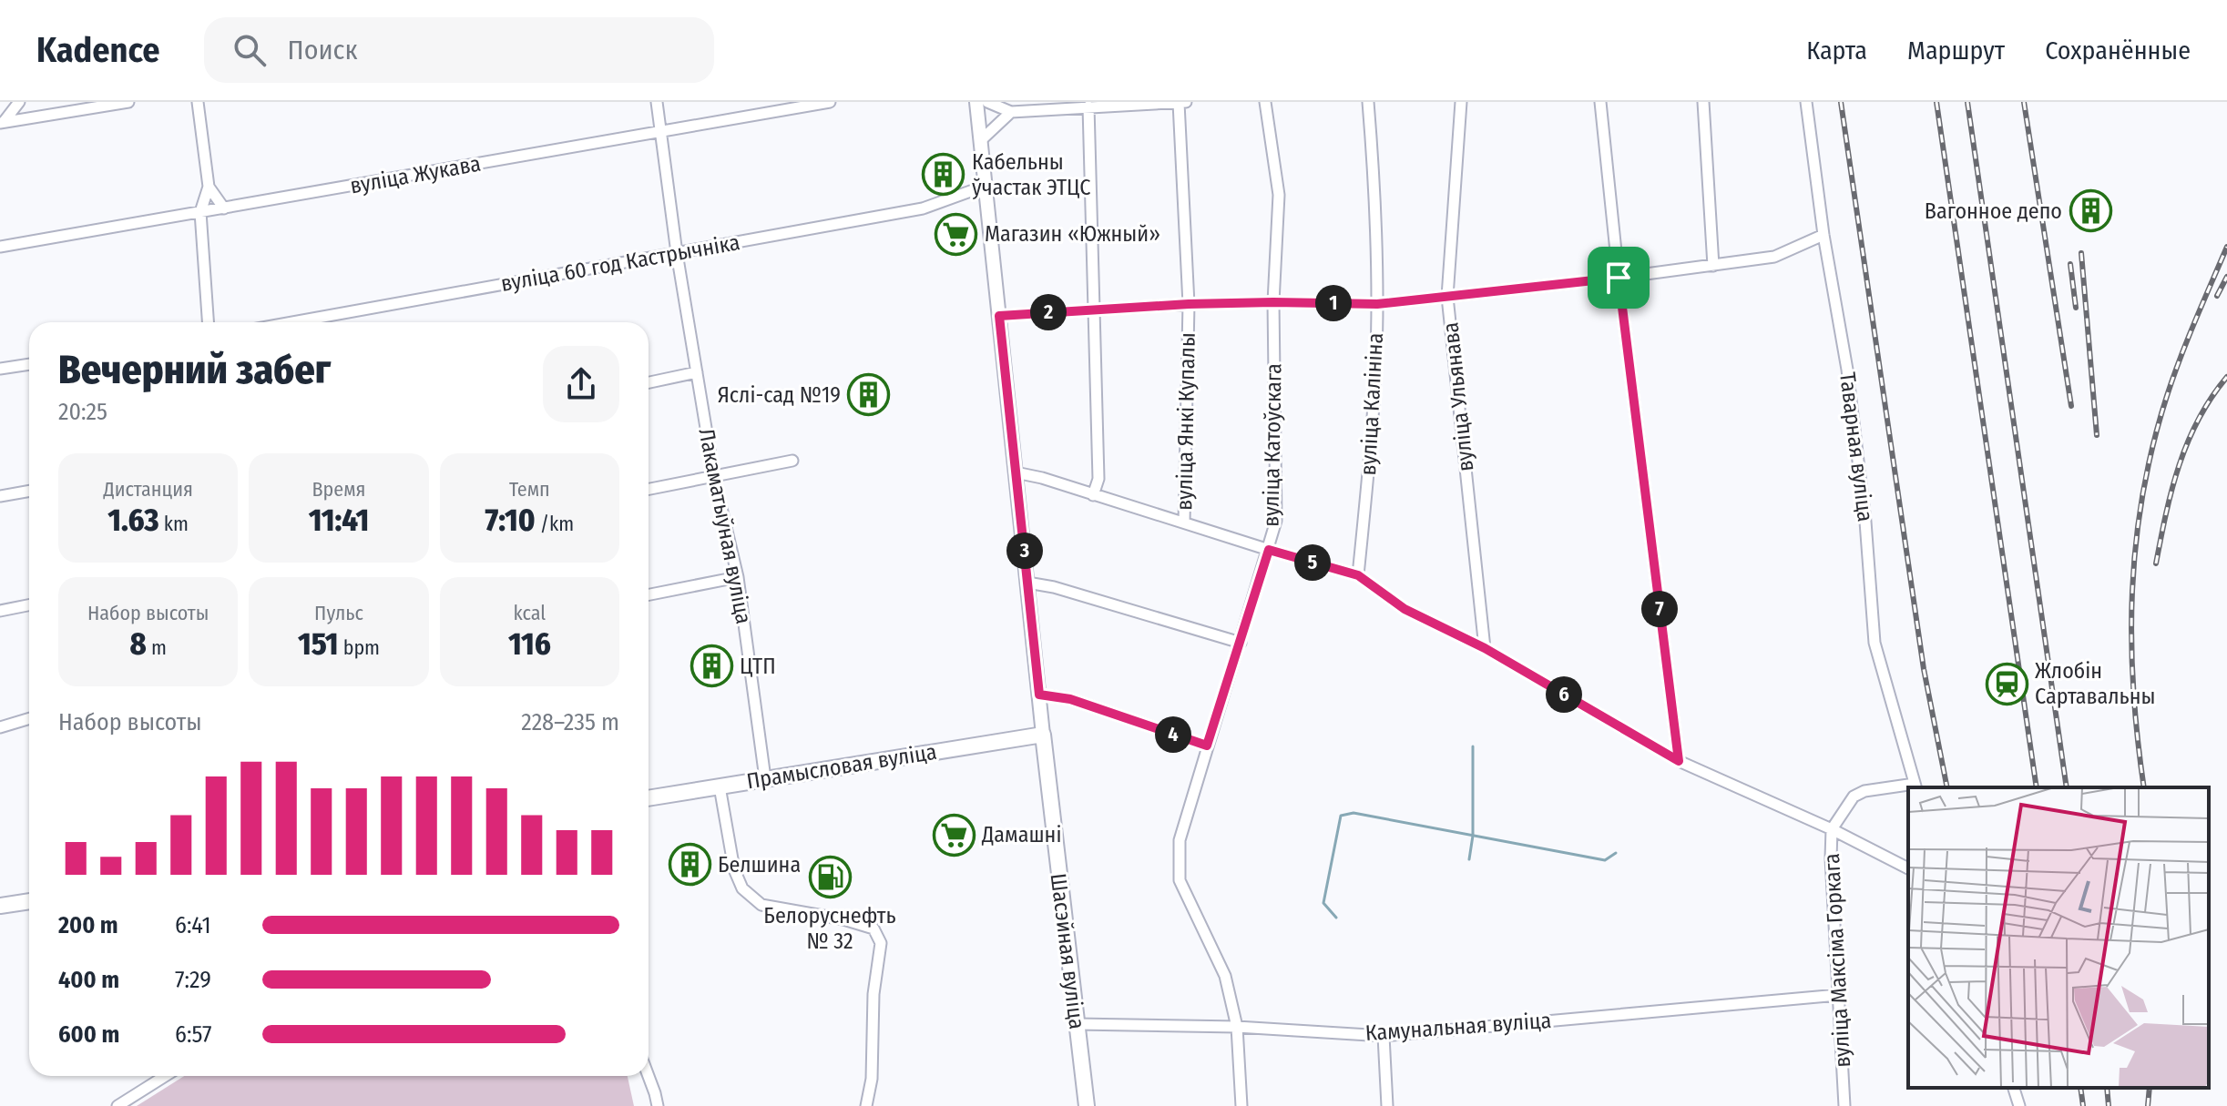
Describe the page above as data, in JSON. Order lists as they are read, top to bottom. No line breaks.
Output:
{"streets":{"main road":["Прамысловая вуліца","Шасэйная вуліца"],"street":["вуліца Жукава","вуліца 60 год Кастрычніка","вуліца Ульянава","вуліца Калініна","вуліца Янкі Купалы","вуліца Катоўскага","Таварная вуліца","Лакаматыўная вуліца","вуліца Максіма Горкага","Камунальная вуліца"]},"crossings":[["вуліца Жукава","Лакаматыўная вуліца"],["вуліца 60 год Кастрычніка","Лакаматыўная вуліца"],["вуліца 60 год Кастрычніка","Шасэйная вуліца"],["вуліца Катоўскага","Камунальная вуліца"],["Таварная вуліца","вуліца Максіма Горкага"],["Лакаматыўная вуліца","Прамысловая вуліца"],["Прамысловая вуліца","Шасэйная вуліца"],["Шасэйная вуліца","Камунальная вуліца"],["вуліца Максіма Горкага","Камунальная вуліца"]],"places":{"building":["Кабельны ўчастак ЭТЦС","Вагонное депо","Яслі-сад №19","ЦТП","Белшина"],"supermarket":["Магазин «Южный»","Дамашні"],"station":["Жлобін Сартавальны"],"fuel station":["Белоруснефть № 32"]},"page":{"header":"Kadence","search":"Поиск","nav":["Карта","Маршрут","Сохранённые"],"pins":["1","2","3","5","7","6","4"],"heading":["Вечерний забег","20:25"],"stats":[["Дистанция","1.63 km"],["Время","11:41"],["Темп","7:10 /km"],["Набор высоты","8 m"],["Пульс","151 bpm"],["kcal","116"]],"chart":["Набор высоты","228–235 m"],"list":[{"name":"200 m","note":"6:41"},{"name":"400 m","note":"7:29"},{"name":"600 m","note":"6:57"}]}}
